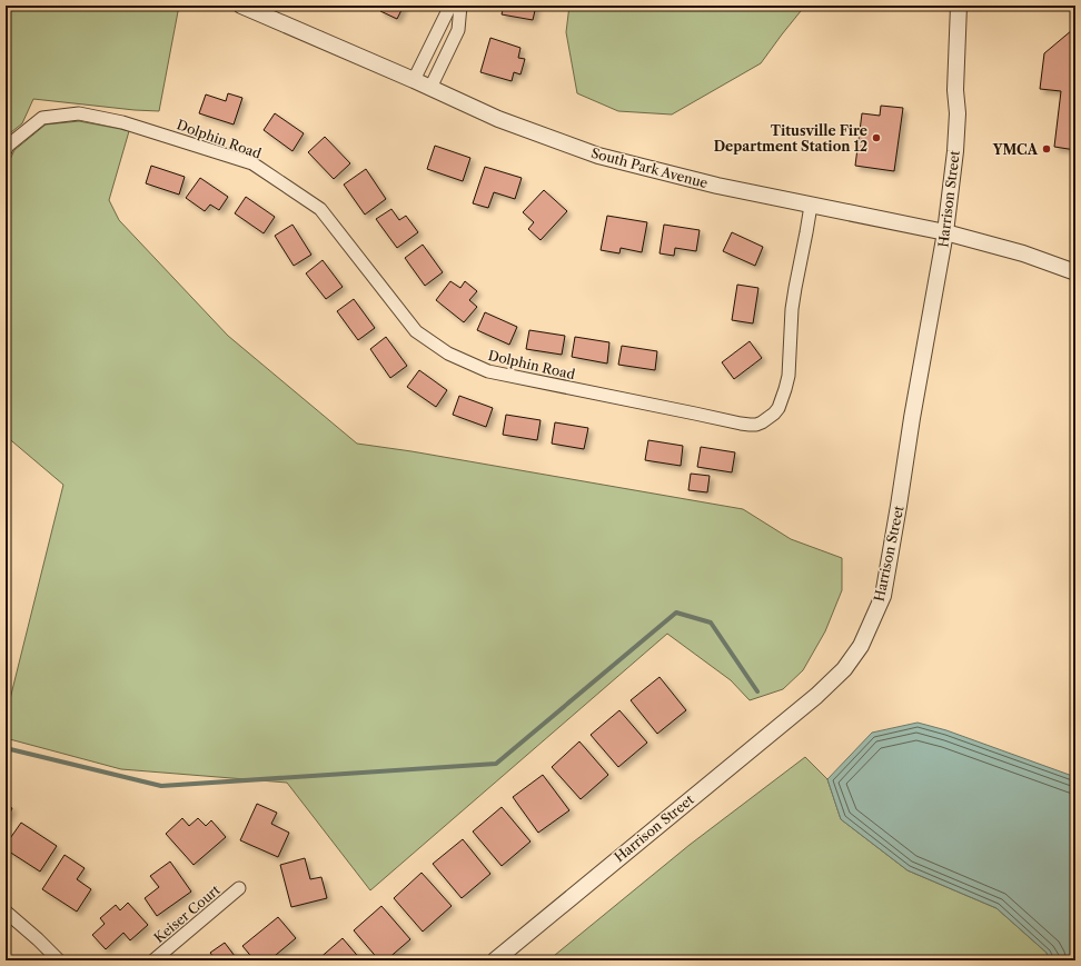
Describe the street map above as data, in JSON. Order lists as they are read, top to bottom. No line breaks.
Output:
{"streets":{"street":["Dolphin Road","South Park Avenue","Harrison Street","Keiser Court"]},"crossings":[["Dolphin Road","South Park Avenue"],["South Park Avenue","Harrison Street"]],"places":["Titusville Fire Department Station 12","YMCA"]}
